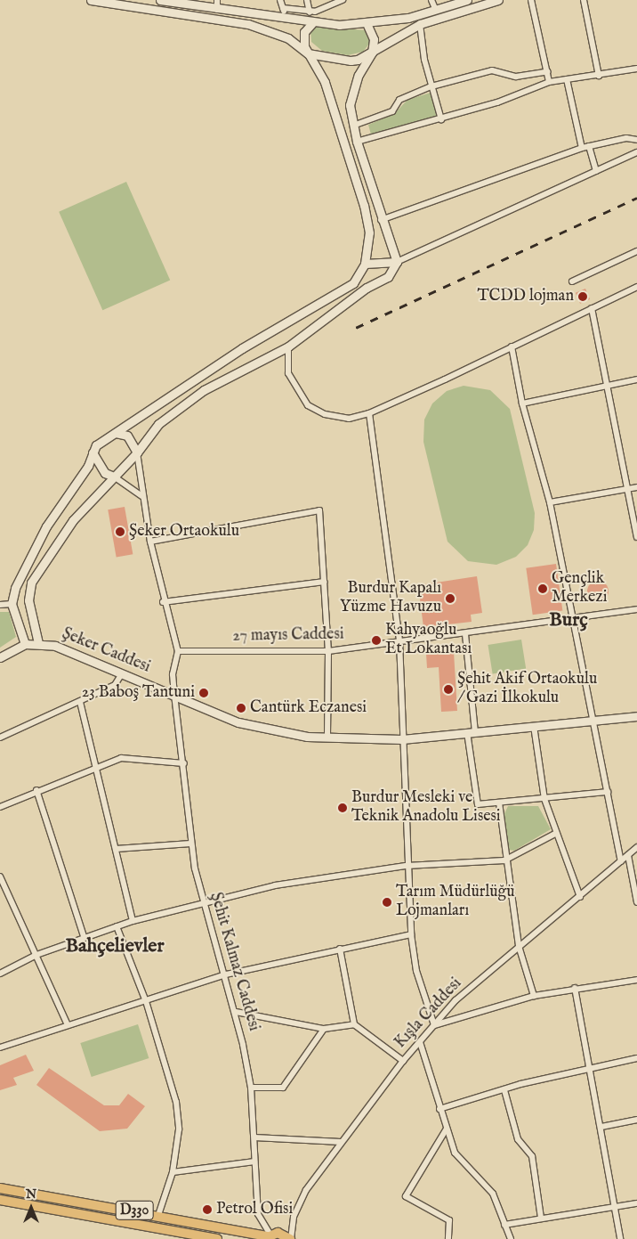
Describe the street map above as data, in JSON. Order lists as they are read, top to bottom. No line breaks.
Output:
{"streets":{"highway":["D330"],"main road":["Şeker Caddesi"],"street":["27 mayıs Caddesi","Şehit Kalmaz Caddesi","Kışla Caddesi"]},"crossings":[["27 mayıs Caddesi","Şehit Kalmaz Caddesi"],["Şeker Caddesi","Şehit Kalmaz Caddesi"],["Şehit Kalmaz Caddesi","D330"],["Kışla Caddesi","D330"]],"districts":["Burç","Bahçelievler"],"places":["TCDD lojman","Şeker Ortaokulu","Gençlik Merkezi","Burdur Kapalı Yüzme Havuzu","Kahyaoğlu Et Lokantası","Şehit Akif Ortaokulu / Gazi İlkokulu","23 Baboş Tantuni","Cantürk Eczanesi","Burdur Mesleki ve Teknik Anadolu Lisesi","Tarım Müdürlüğü Lojmanları","Petrol Ofisi"],"north":"top"}
